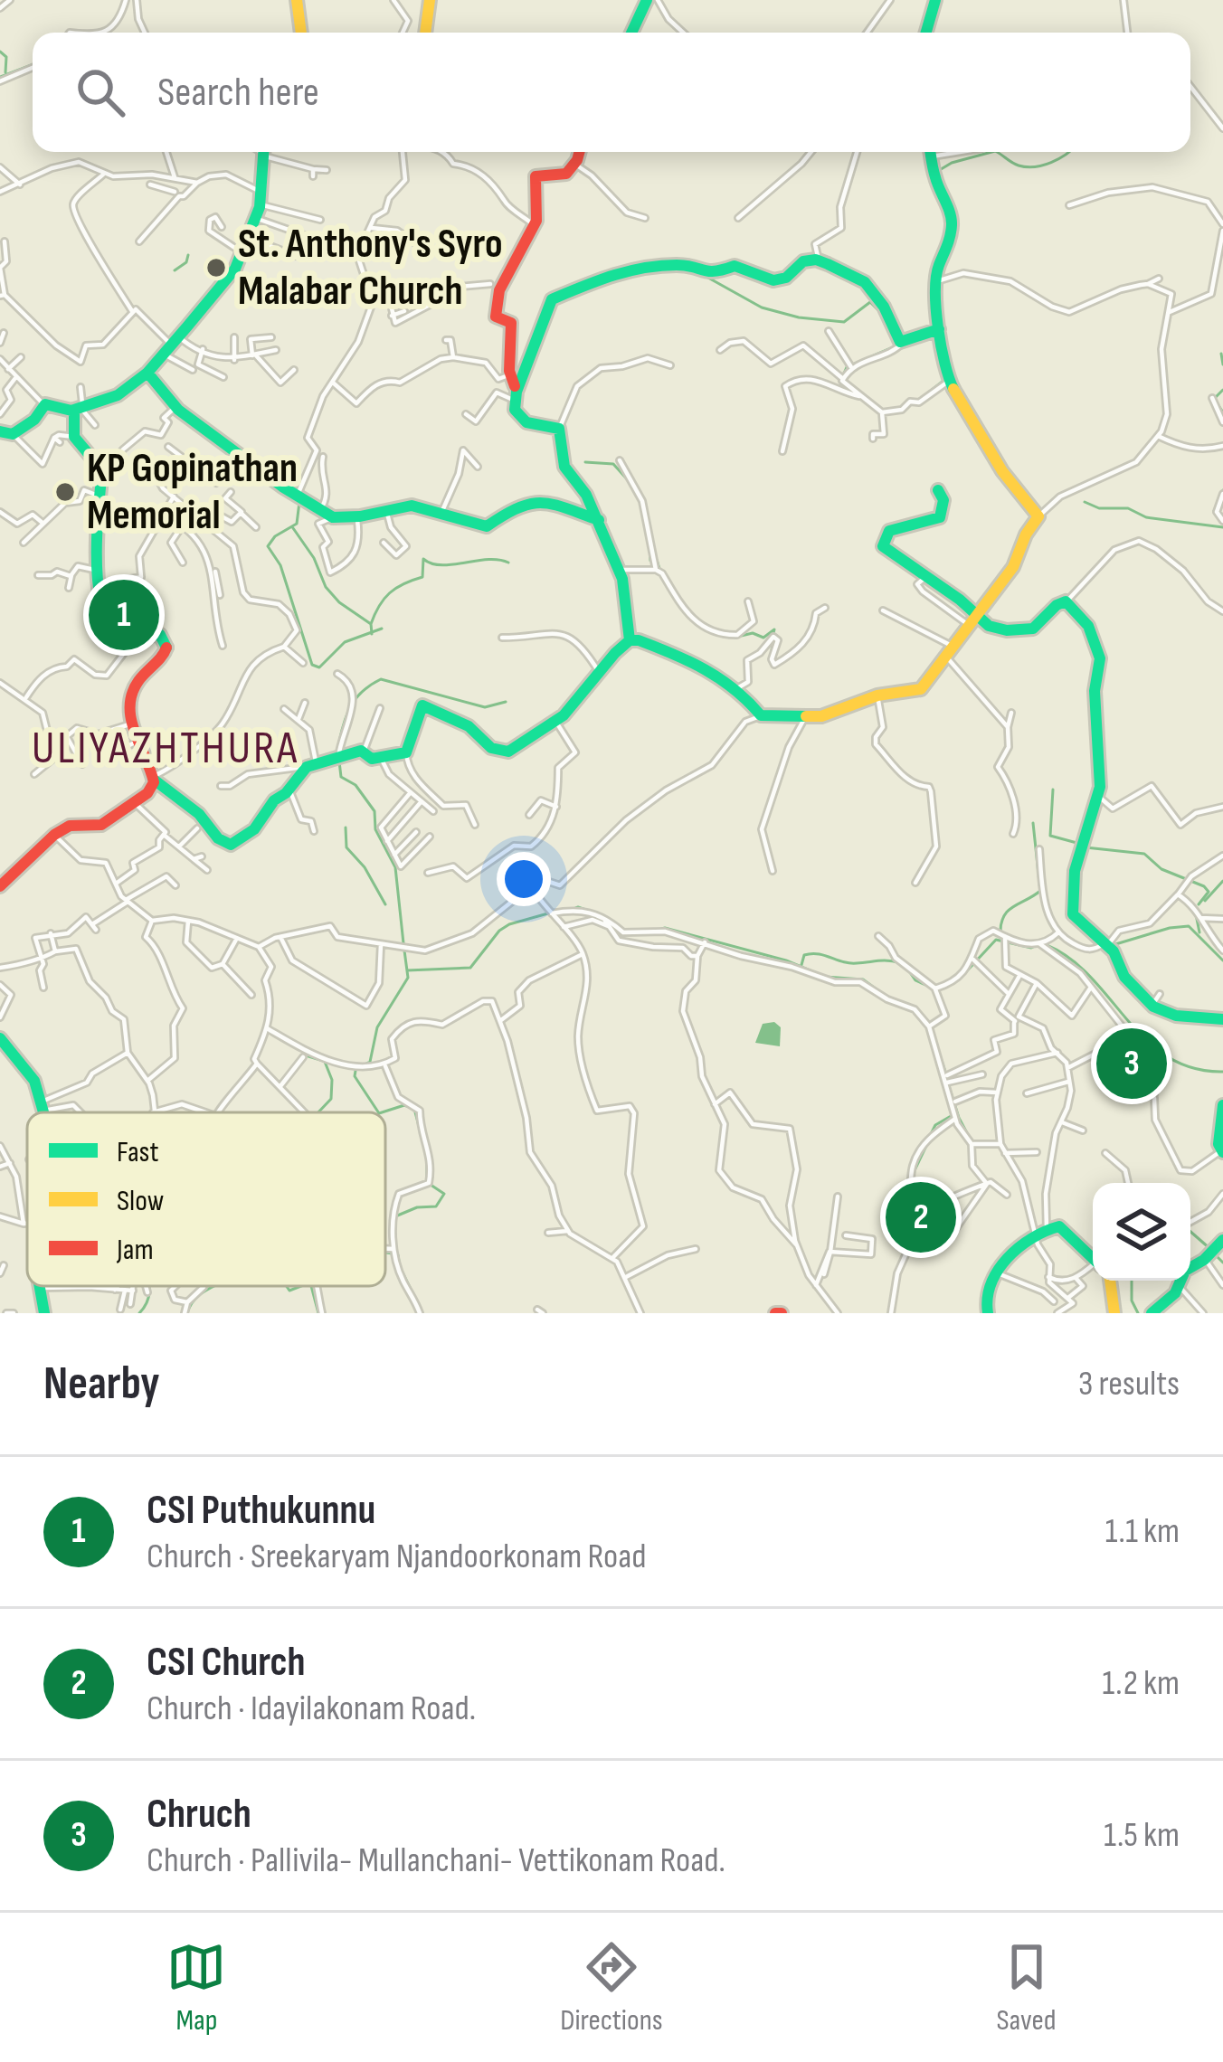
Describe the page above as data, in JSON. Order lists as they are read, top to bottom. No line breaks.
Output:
{"districts":["ULIYAZHTHURA"],"places":["St. Anthony's Syro Malabar Church","KP Gopinathan Memorial"],"legend":["Fast","Slow","Jam"],"page":{"search":"Search here","pins":["1","3","2"],"heading":["Nearby","3 results"],"list":[{"mark":"1","name":"CSI Puthukunnu","note":"Church · Sreekaryam Njandoorkonam Road","value":"1.1 km"},{"mark":"2","name":"CSI Church","note":"Church · Idayilakonam Road.","value":"1.2 km"},{"mark":"3","name":"Chruch","note":"Church · Pallivila- Mullanchani- Vettikonam Road.","value":"1.5 km"}],"nav":["Map","Directions","Saved"]}}
